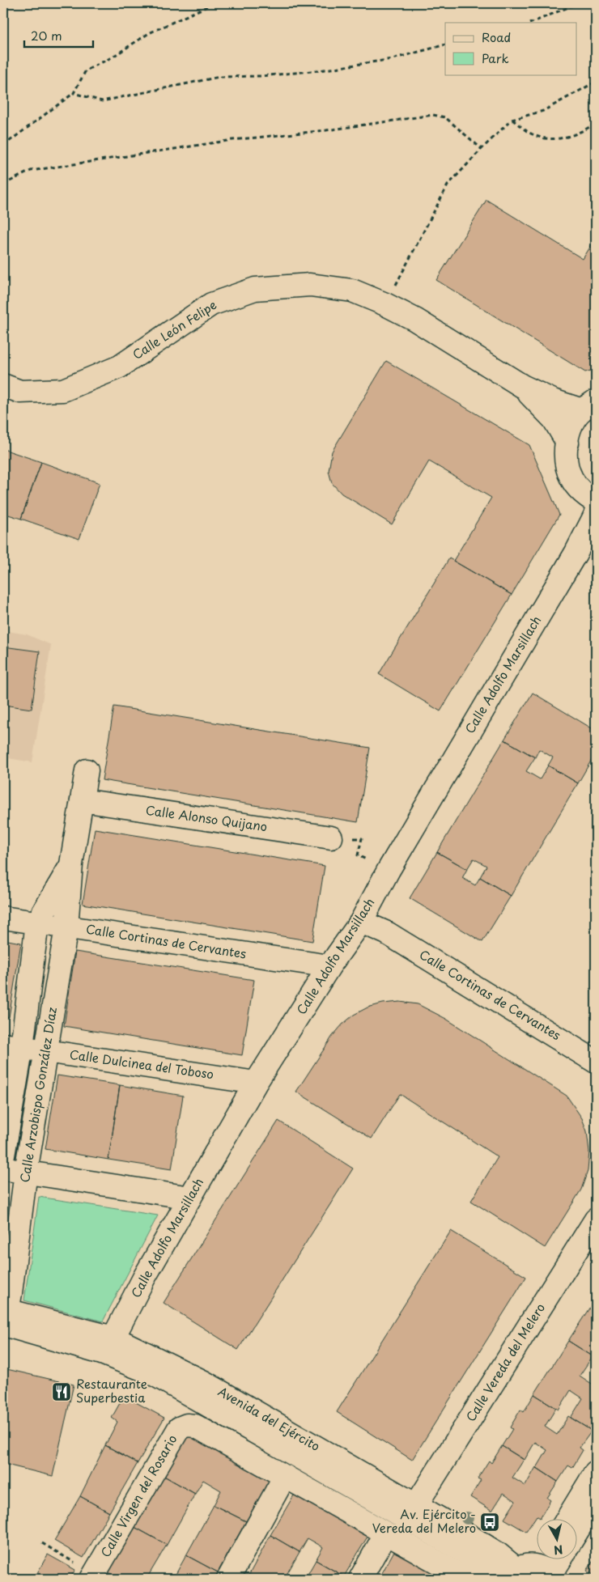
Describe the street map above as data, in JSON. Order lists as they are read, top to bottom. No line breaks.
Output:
{"streets":{"street":["Calle León Felipe","Calle Adolfo Marsillach","Calle Alonso Quijano","Calle Cortinas de Cervantes","Calle Dulcinea del Toboso","Calle Arzobispo González Díaz","Calle Vereda del Melero","Avenida del Ejército","Calle Virgen del Rosario"]},"crossings":[["Calle Adolfo Marsillach","Calle Cortinas de Cervantes"],["Calle Adolfo Marsillach","Calle Dulcinea del Toboso"],["Calle Adolfo Marsillach","Avenida del Ejército"],["Calle Alonso Quijano","Calle Arzobispo González Díaz"],["Calle Cortinas de Cervantes","Calle Arzobispo González Díaz"],["Calle Dulcinea del Toboso","Calle Arzobispo González Díaz"],["Calle Arzobispo González Díaz","Avenida del Ejército"],["Calle Vereda del Melero","Avenida del Ejército"]],"places":{"restaurant":["Restaurante Superbestia"],"bus stop":["Av. Ejército - Vereda del Melero"]},"legend":["Road","Park"],"scale_bar":"20 m","north":"bottom"}
